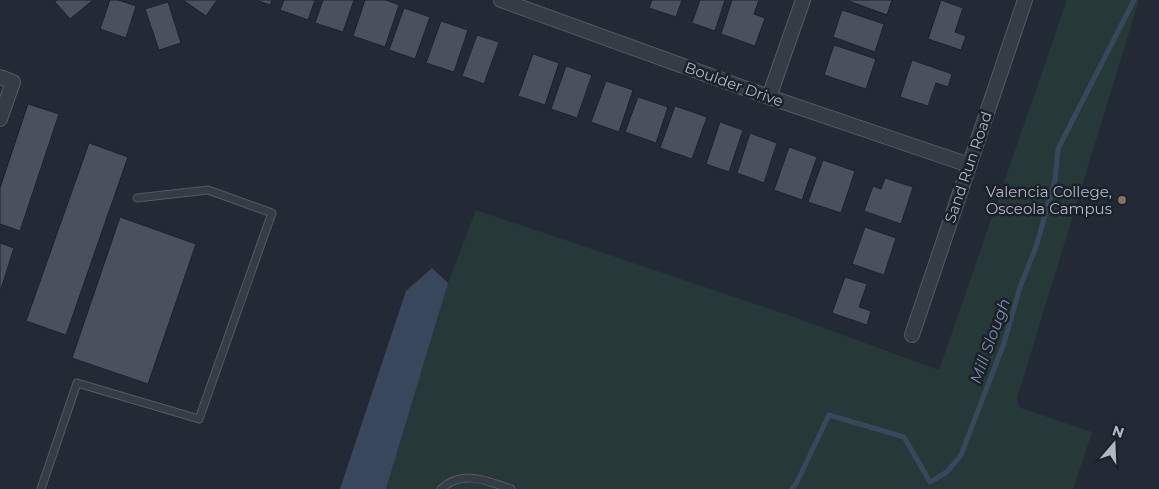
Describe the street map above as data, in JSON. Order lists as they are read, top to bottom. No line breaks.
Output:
{"streets":{"street":["Boulder Drive","Sand Run Road"]},"crossings":[["Boulder Drive","Sand Run Road"]],"water":["Mill Slough"],"places":["Valencia College, Osceola Campus"],"north":"top"}
